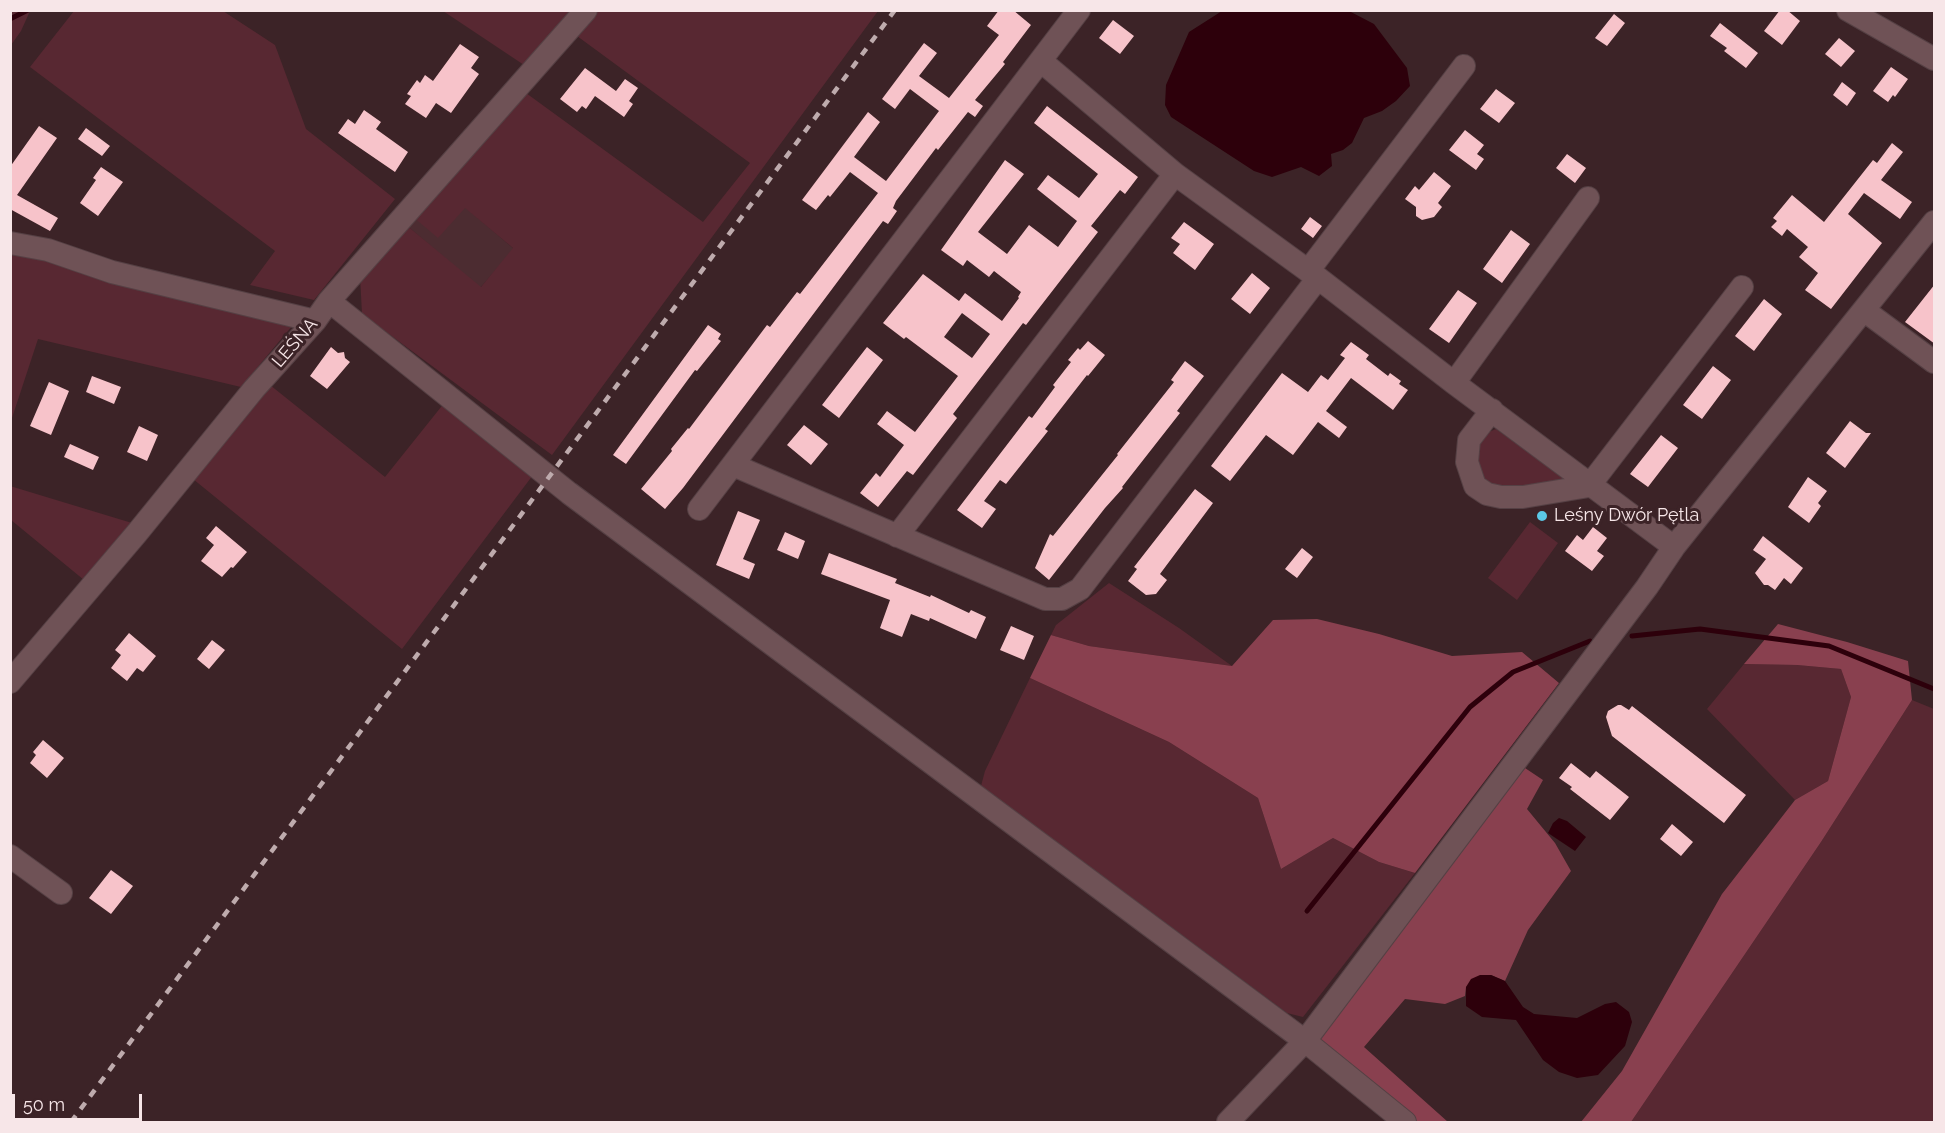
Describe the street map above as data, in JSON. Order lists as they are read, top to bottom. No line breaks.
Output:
{"streets":{"street":["LEŚNA"]},"places":["Leśny Dwór Pętla"],"scale_bar":"50 m"}
